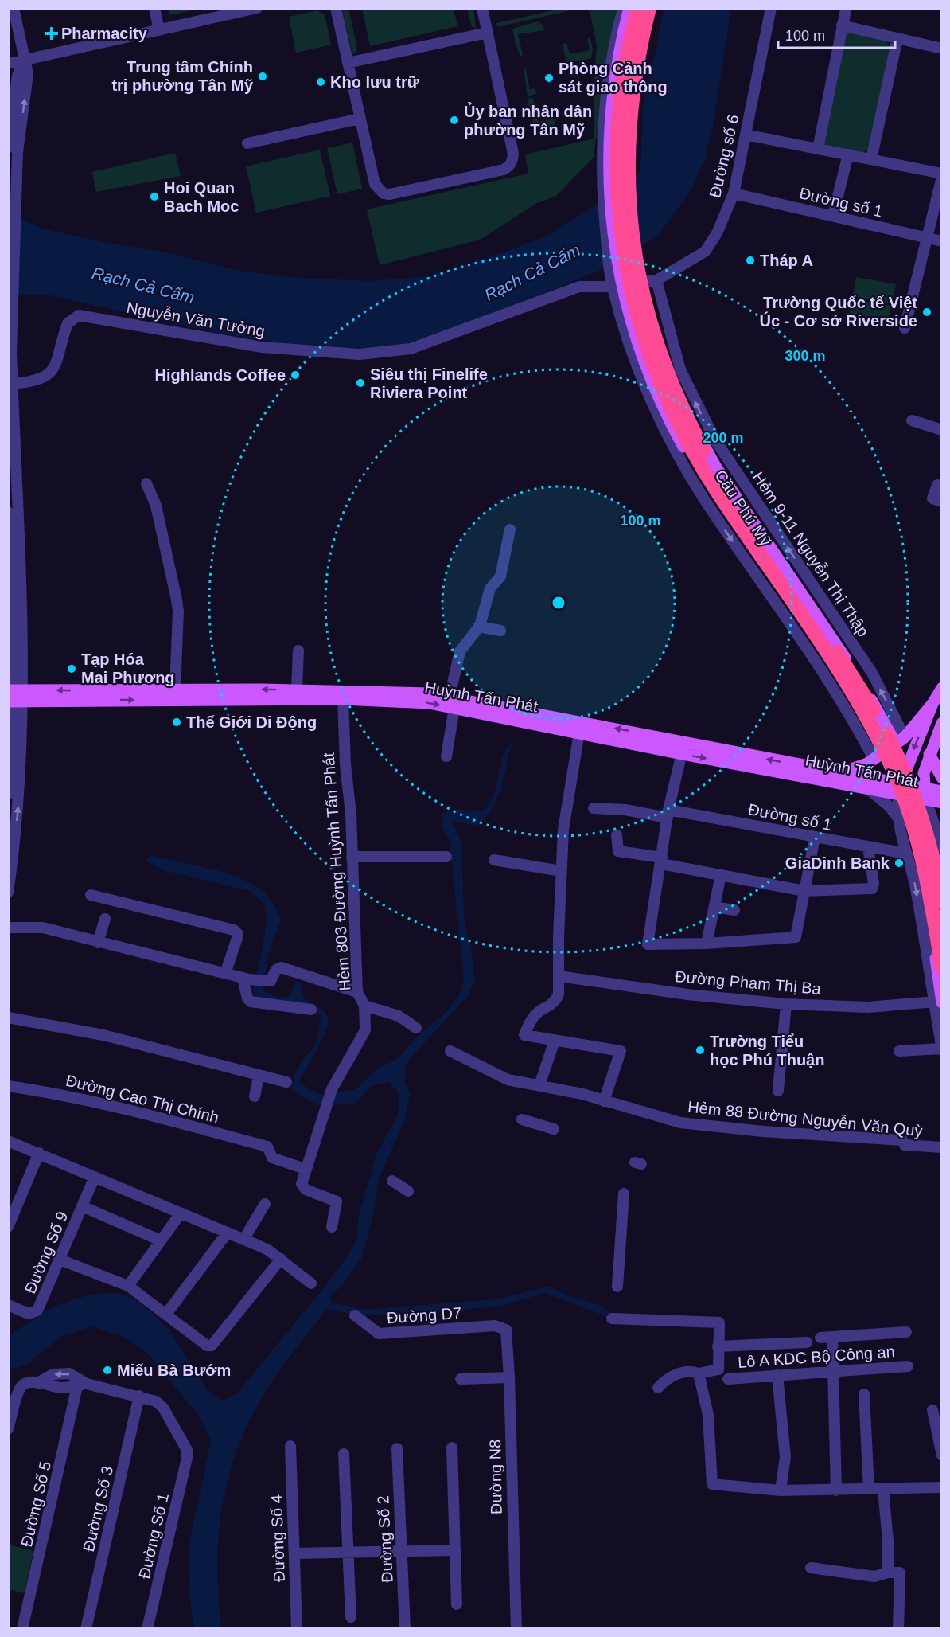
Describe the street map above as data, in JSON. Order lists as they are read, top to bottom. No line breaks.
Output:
{"streets":{"highway":["Cầu Phú Mỹ"],"main road":["Huỳnh Tấn Phát"],"street":["Đường số 6","Đường số 1","Nguyễn Văn Tưởng","Hẻm 9-11 Nguyễn Thị Thập","Hẻm 803 Đường Huỳnh Tấn Phát","Đường Phạm Thị Ba","Đường Cao Thị Chính","Hẻm 88 Đường Nguyễn Văn Quỳ","Đường Số 9","Đường D7","Lô A KDC Bộ Công an","Đường N8","Đường Số 5","Đường Số 3","Đường Số 1","Đường Số 4","Đường Số 2"]},"crossings":[["Đường số 6","Đường số 1"],["Đường số 6","Nguyễn Văn Tưởng"],["Đường số 6","Hẻm 9-11 Nguyễn Thị Thập"],["Nguyễn Văn Tưởng","Hẻm 9-11 Nguyễn Thị Thập"],["Cầu Phú Mỹ","Đường Phạm Thị Ba"],["Huỳnh Tấn Phát","Hẻm 803 Đường Huỳnh Tấn Phát"],["Hẻm 803 Đường Huỳnh Tấn Phát","Đường Cao Thị Chính"],["Đường D7","Đường N8"],["Đường Số 3","Đường Số 1"]],"water":["Rạch Cả Cấm"],"places":{"health":["Pharmacity"],"other":["Trung tâm Chính trị phường Tân Mỹ","Phòng Cảnh sát giao thông","Kho lưu trữ","Ủy ban nhân dân phường Tân Mỹ","Hoi Quan Bach Moc","Tháp A","Trường Quốc tế Việt Úc - Cơ sở Riverside","Highlands Coffee","Siêu thị Finelife Riviera Point","Tạp Hóa Mai Phương","Thế Giới Di Động","GiaDinh Bank","Trường Tiểu học Phú Thuận","Miếu Bà Bướm"]},"scale_bar":"100 m","rings":["300 m","200 m","100 m"]}
